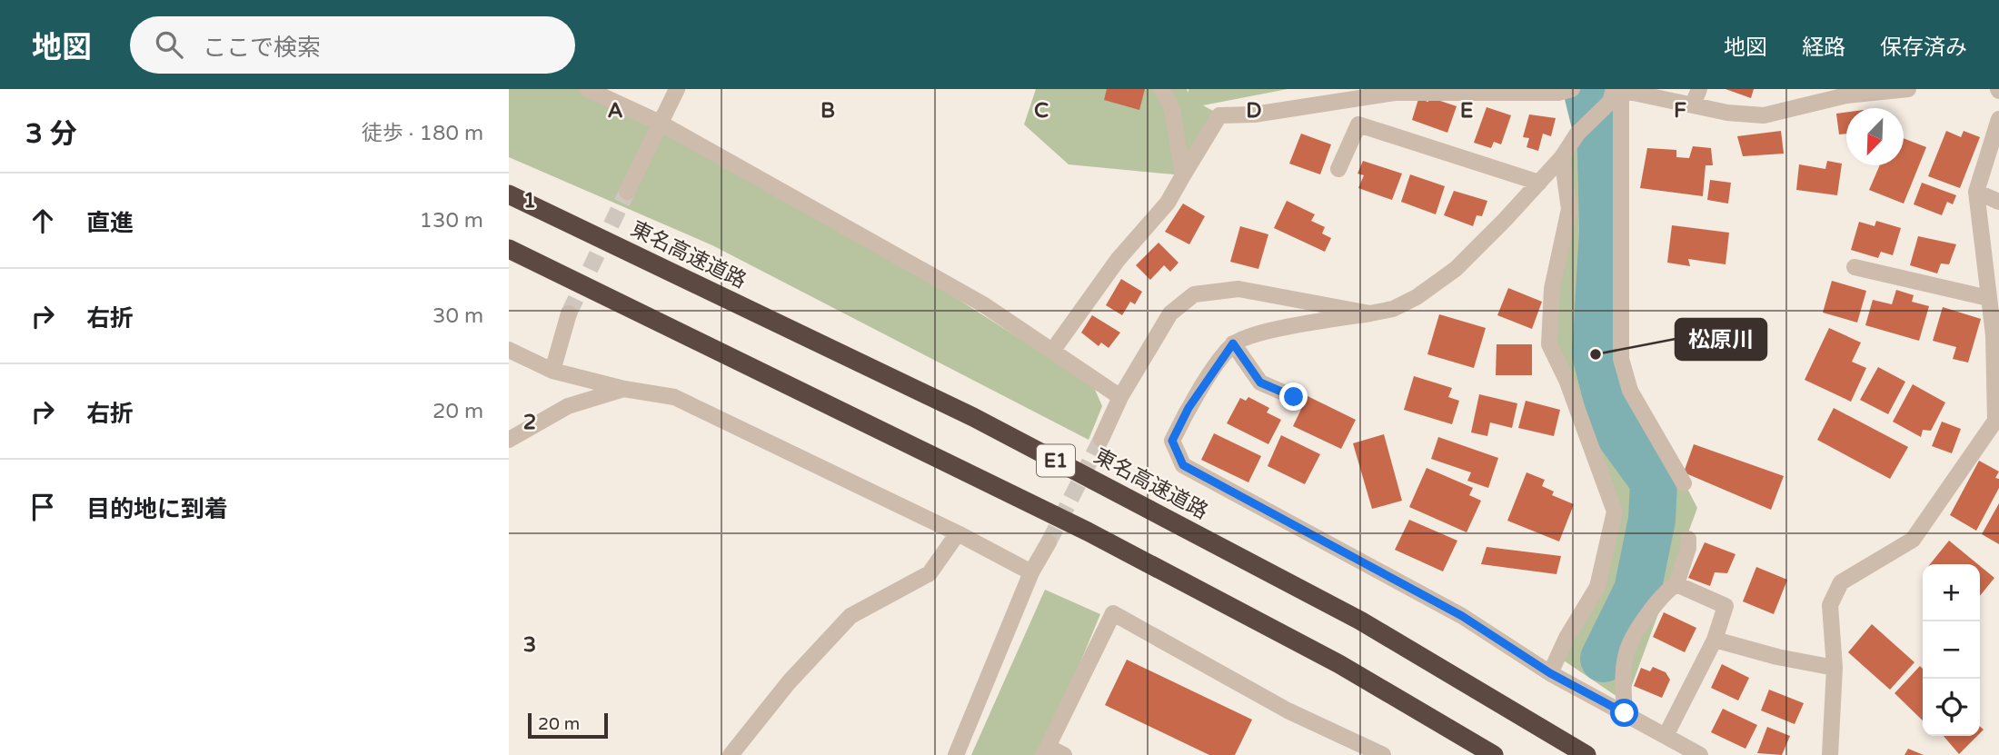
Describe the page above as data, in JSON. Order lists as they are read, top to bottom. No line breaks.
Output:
{"streets":{"highway":["東名高速道路","E1"]},"places":["松原川"],"scale_bar":"20 m","north":"bottom left","page":{"header":"地図","search":"ここで検索","nav":["地図","経路","保存済み"],"heading":["3 分","徒歩 · 180 m"],"list":[["直進","130 m"],["右折","30 m"],["右折","20 m"],"目的地に到着"],"map_buttons":["+","−"],"scale":"20 m"},"grid":{"columns":["A","B","C","D","E","F"],"rows":["1","2","3"]}}
